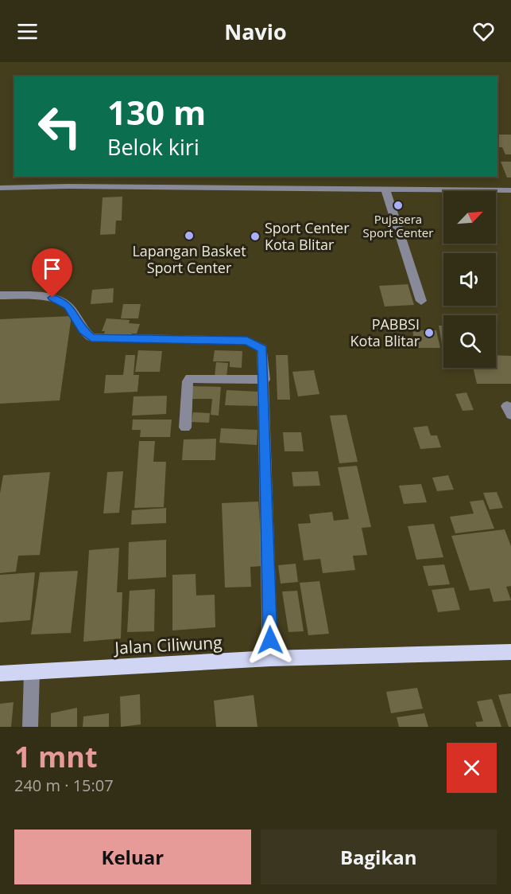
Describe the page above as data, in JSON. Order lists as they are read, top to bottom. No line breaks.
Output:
{"streets":{"main road":["Jalan Ciliwung"]},"places":["Pujasera Sport Center","Lapangan Basket Sport Center","Sport Center Kota Blitar","PABBSI Kota Blitar"],"north":"top right","page":{"header":"Navio","turn":["130 m","Belok kiri"],"heading":["1 mnt","240 m · 15:07"],"buttons":["Keluar","Bagikan"]}}
